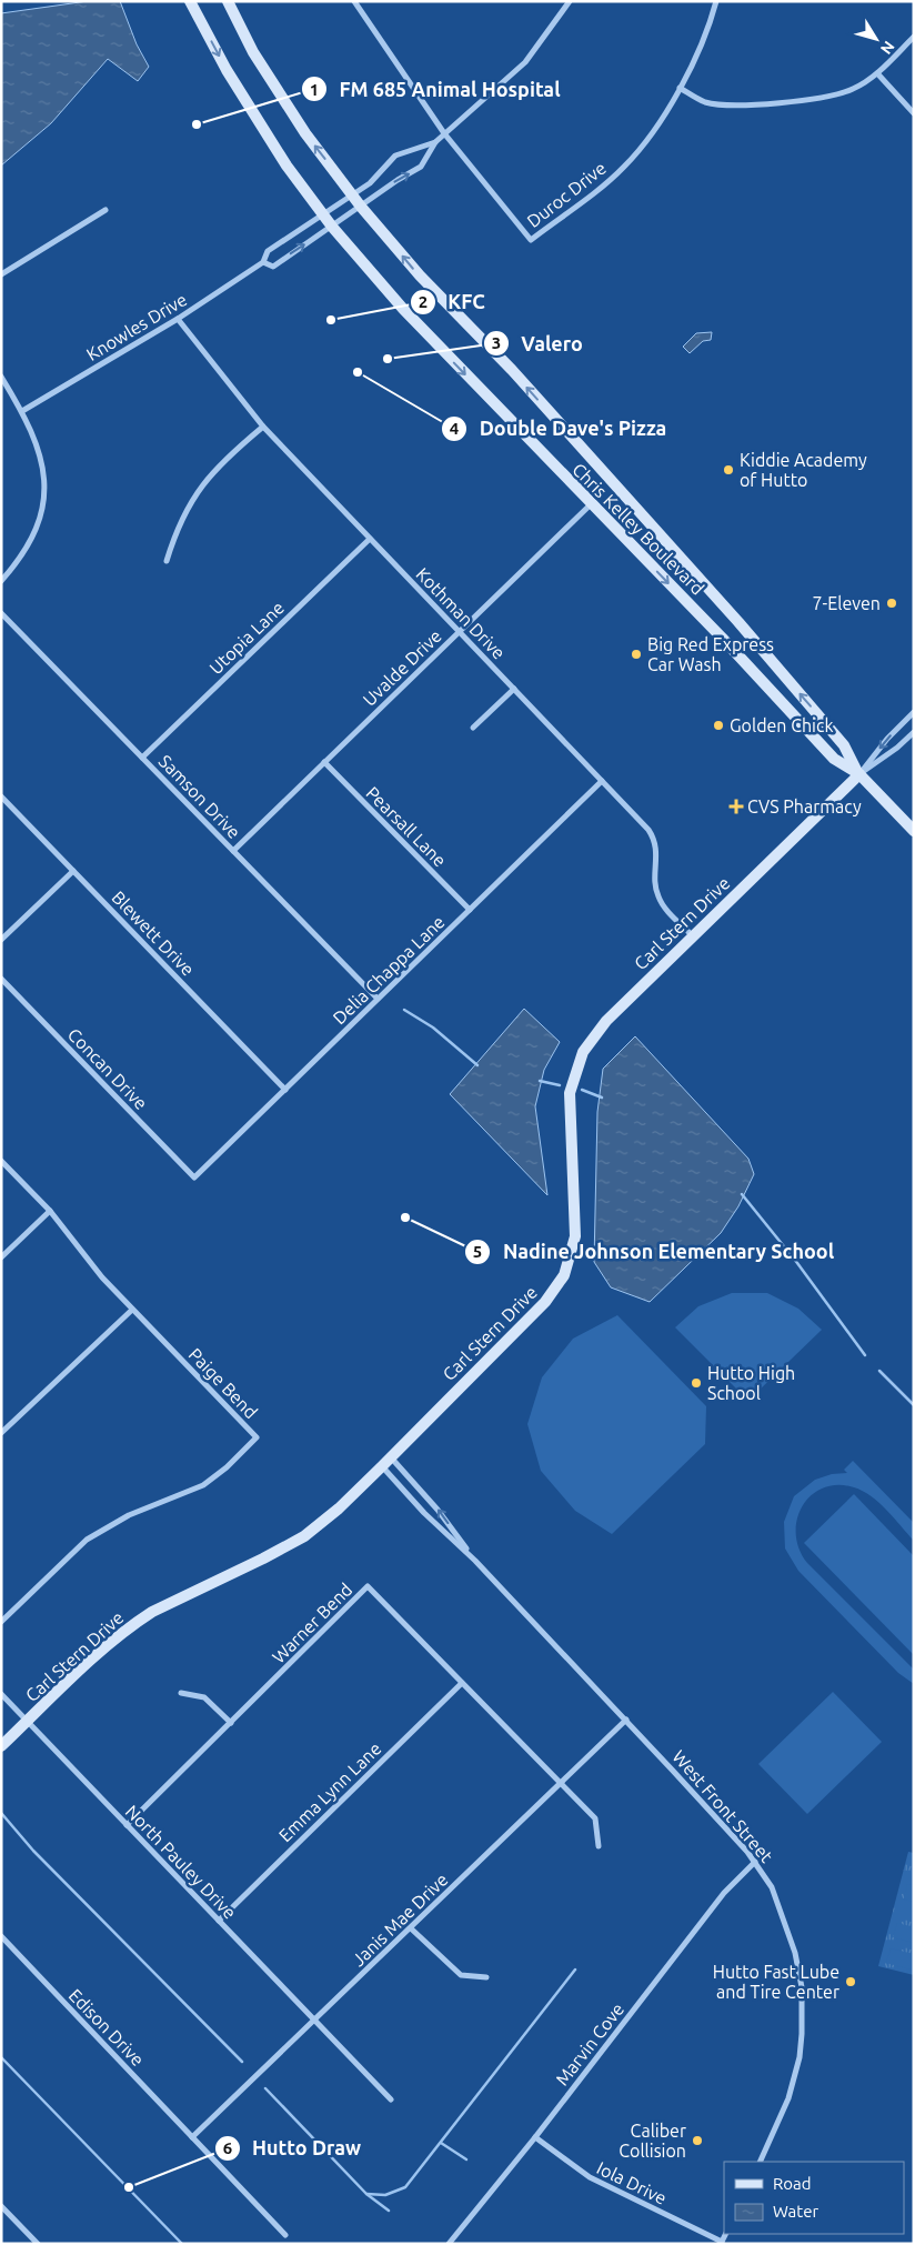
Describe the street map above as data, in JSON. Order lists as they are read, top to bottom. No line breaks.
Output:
{"streets":{"main road":["Chris Kelley Boulevard","Carl Stern Drive"],"street":["Duroc Drive","Knowles Drive","Kothman Drive","Utopia Lane","Uvalde Drive","Samson Drive","Pearsall Lane","Blewett Drive","Delia Chappa Lane","Concan Drive","Paige Bend","Warner Bend","Emma Lynn Lane","West Front Street","North Pauley Drive","Janis Mae Drive","Edison Drive","Marvin Cove","Iola Drive"]},"crossings":[["Duroc Drive","Knowles Drive"],["Knowles Drive","Chris Kelley Boulevard"],["Knowles Drive","Kothman Drive"],["Chris Kelley Boulevard","Uvalde Drive"],["Chris Kelley Boulevard","Carl Stern Drive"],["Kothman Drive","Utopia Lane"],["Kothman Drive","Uvalde Drive"],["Kothman Drive","Carl Stern Drive"],["Kothman Drive","Delia Chappa Lane"],["Utopia Lane","Samson Drive"],["Uvalde Drive","Samson Drive"],["Uvalde Drive","Pearsall Lane"],["Samson Drive","Delia Chappa Lane"],["Pearsall Lane","Delia Chappa Lane"],["Carl Stern Drive","West Front Street"],["Carl Stern Drive","North Pauley Drive"],["Blewett Drive","Delia Chappa Lane"],["Delia Chappa Lane","Concan Drive"],["Warner Bend","Emma Lynn Lane"],["Warner Bend","North Pauley Drive"],["Warner Bend","Janis Mae Drive"],["Emma Lynn Lane","North Pauley Drive"],["West Front Street","Janis Mae Drive"],["West Front Street","Marvin Cove"],["North Pauley Drive","Janis Mae Drive"],["Janis Mae Drive","Edison Drive"],["Marvin Cove","Iola Drive"]],"places":{"other":["FM 685 Animal Hospital","KFC","Valero","Double Dave's Pizza","Kiddie Academy of Hutto","7-Eleven","Big Red Express Car Wash","Golden Chick","Nadine Johnson Elementary School","Hutto High School","Hutto Fast Lube and Tire Center","Caliber Collision","Hutto Draw"],"health":["CVS Pharmacy"]},"legend":["Road","Water"],"north":"bottom right"}
